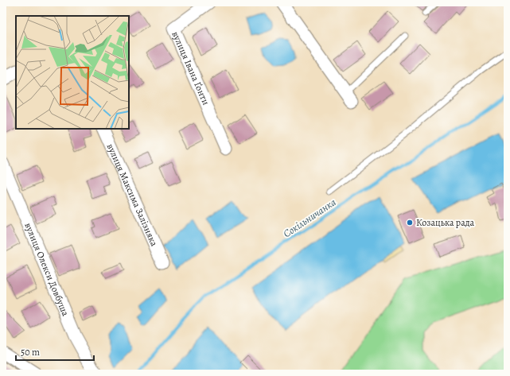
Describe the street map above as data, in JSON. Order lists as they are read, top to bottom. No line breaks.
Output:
{"streets":{"street":["вулиця Івана Ґонти","вулиця Максима Залізняка","вулиця Олекси Довбуша"]},"water":["Сокільничанка"],"places":["Козацька рада"],"scale_bar":"50 m"}
